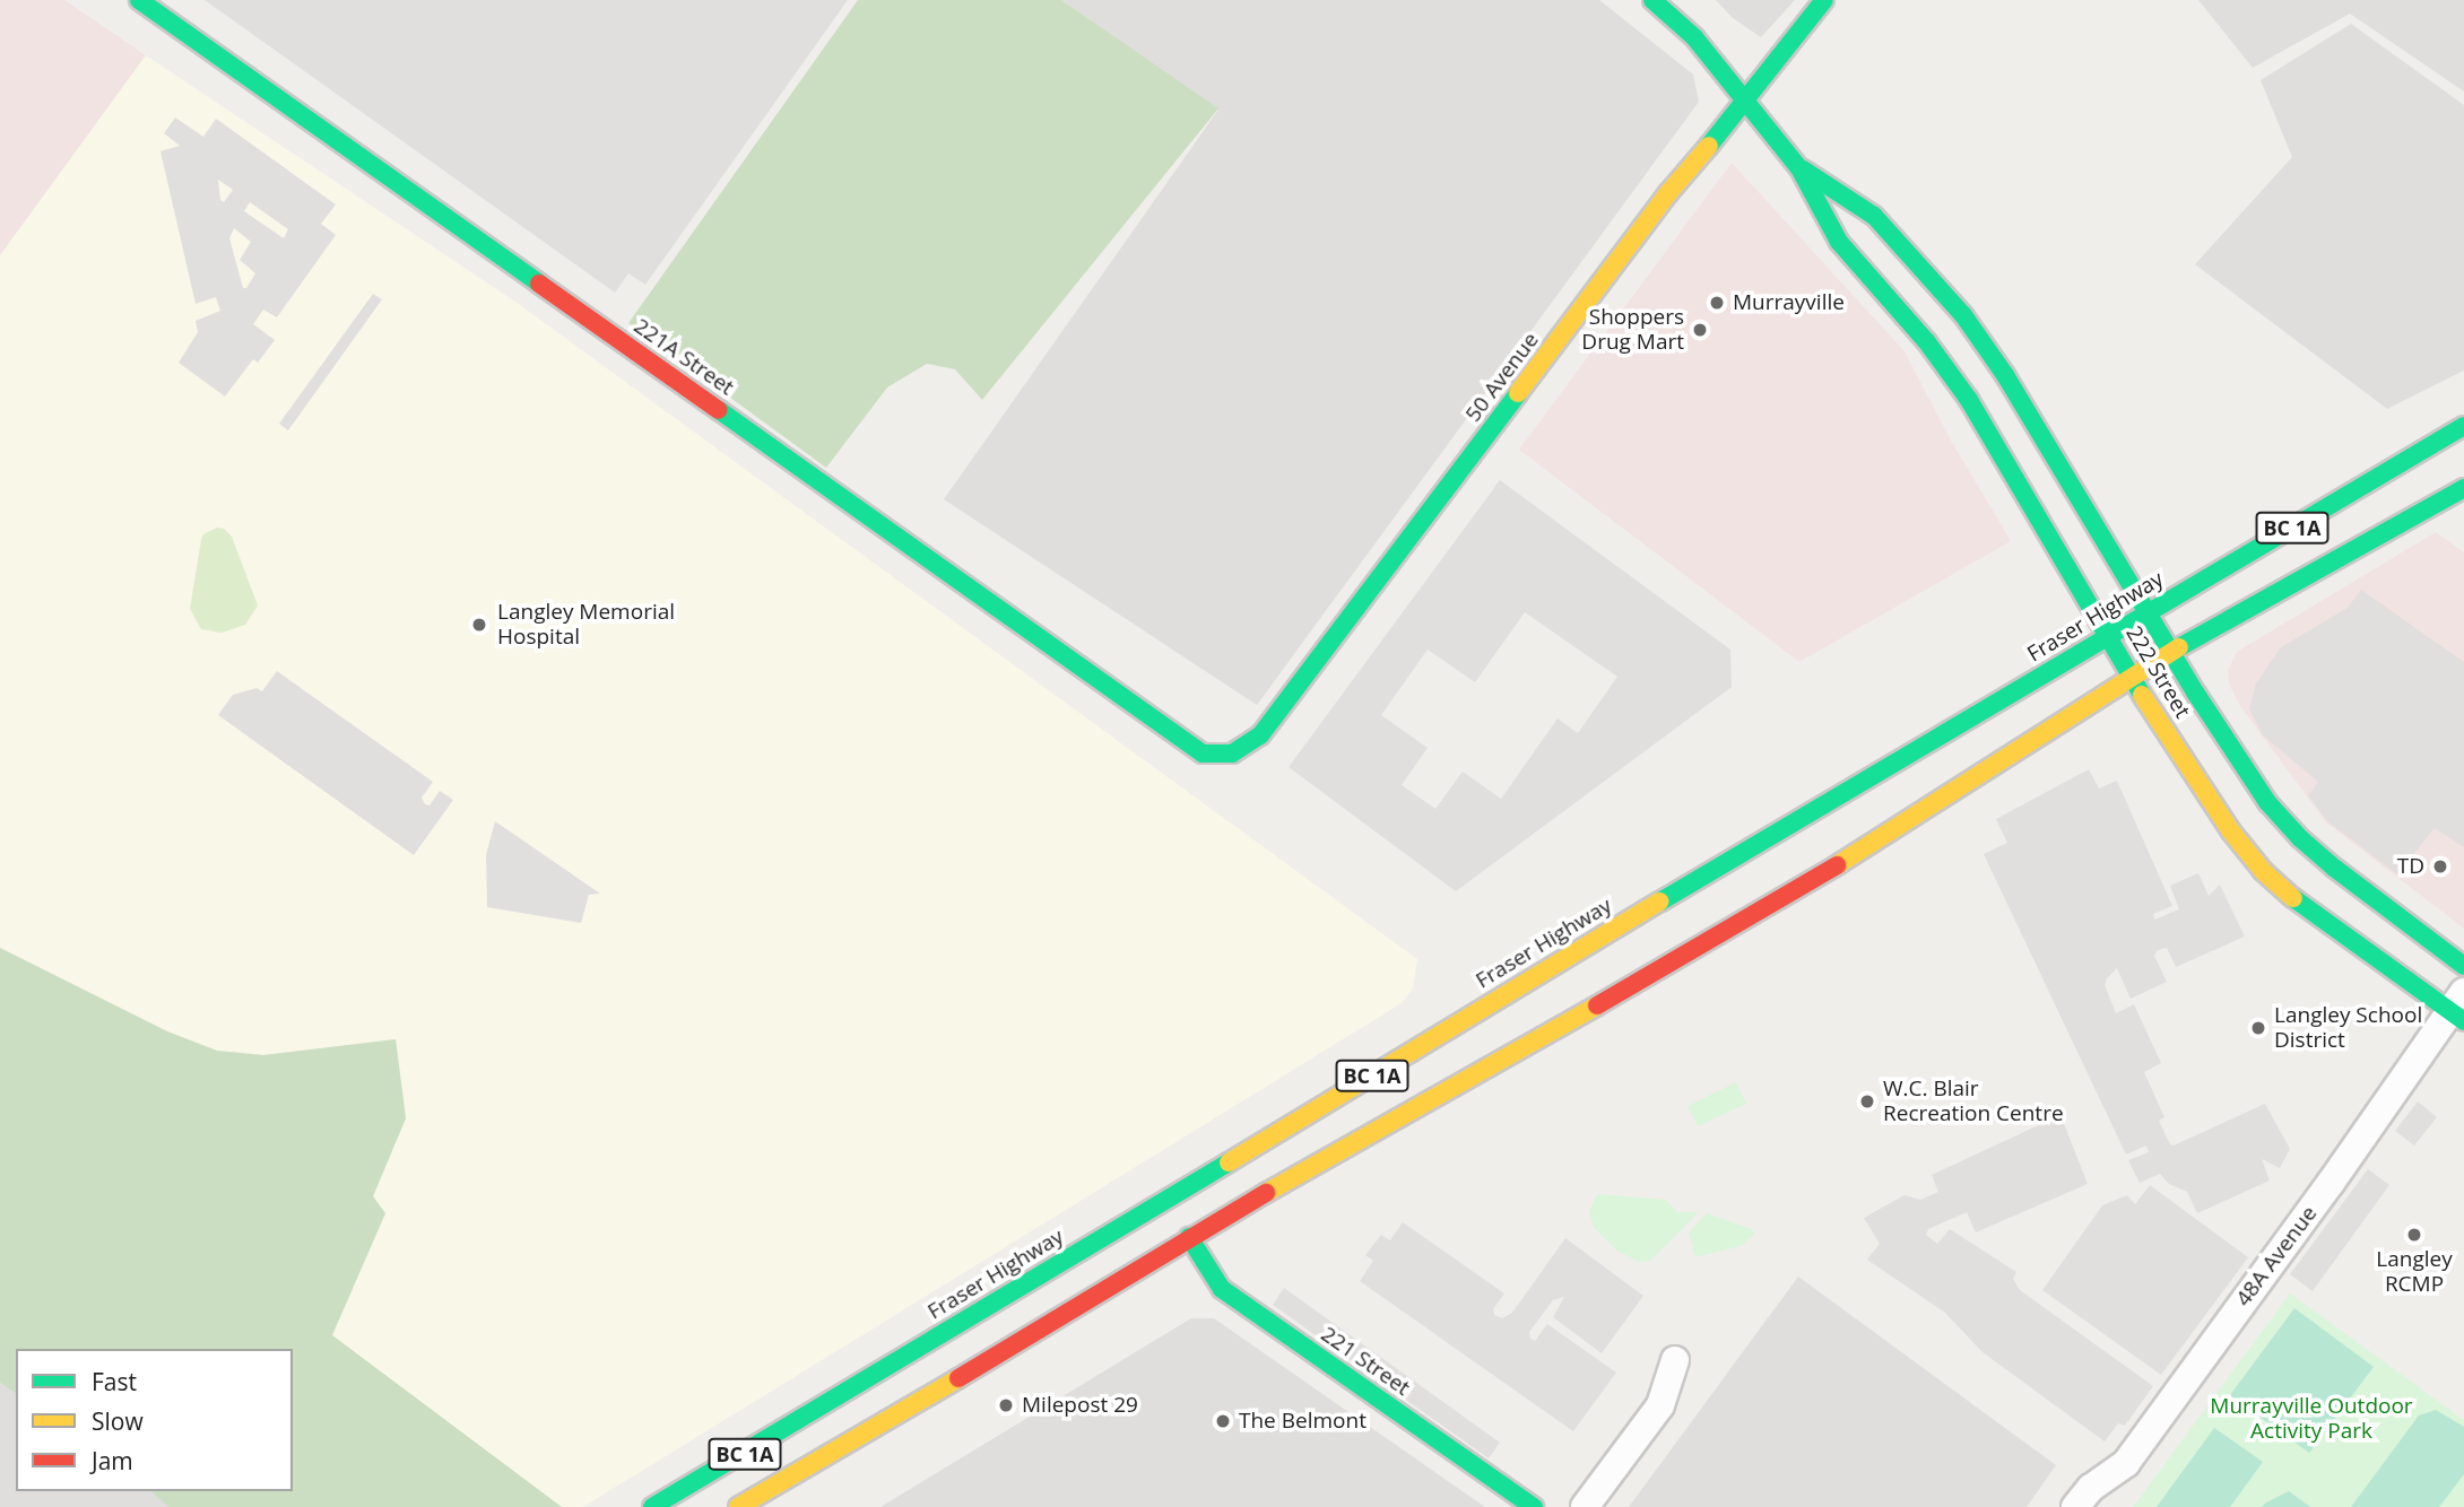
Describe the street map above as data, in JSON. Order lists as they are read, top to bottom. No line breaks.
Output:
{"streets":{"street":["221A Street","50 Avenue","BC 1A","Fraser Highway","222 Street","48A Avenue","221 Street"]},"crossings":[["221A Street","50 Avenue"],["50 Avenue","222 Street"],["BC 1A","222 Street"],["BC 1A","221 Street"],["Fraser Highway","222 Street"],["222 Street","48A Avenue"]],"parks":["Murrayville Outdoor Activity Park"],"places":["Murrayville","Shoppers Drug Mart","Langley Memorial Hospital","TD","Langley School District","W.C. Blair Recreation Centre","Langley RCMP","Milepost 29","The Belmont"],"legend":["Fast","Slow","Jam"]}
